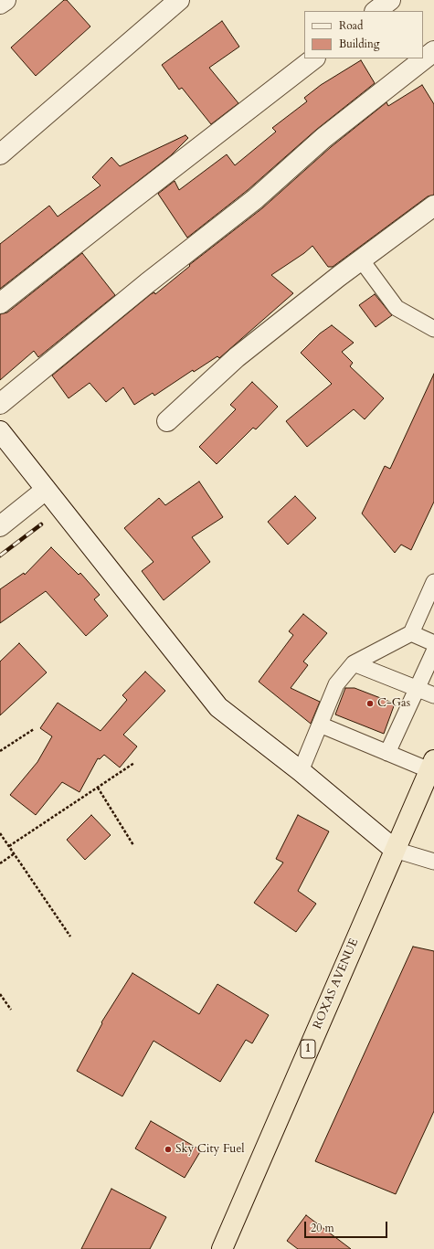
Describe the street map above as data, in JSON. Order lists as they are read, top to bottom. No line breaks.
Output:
{"streets":{"highway":["ROXAS AVENUE","1"]},"places":["C-Gas","Sky City Fuel"],"legend":["Road","Building"],"scale_bar":"20 m"}
